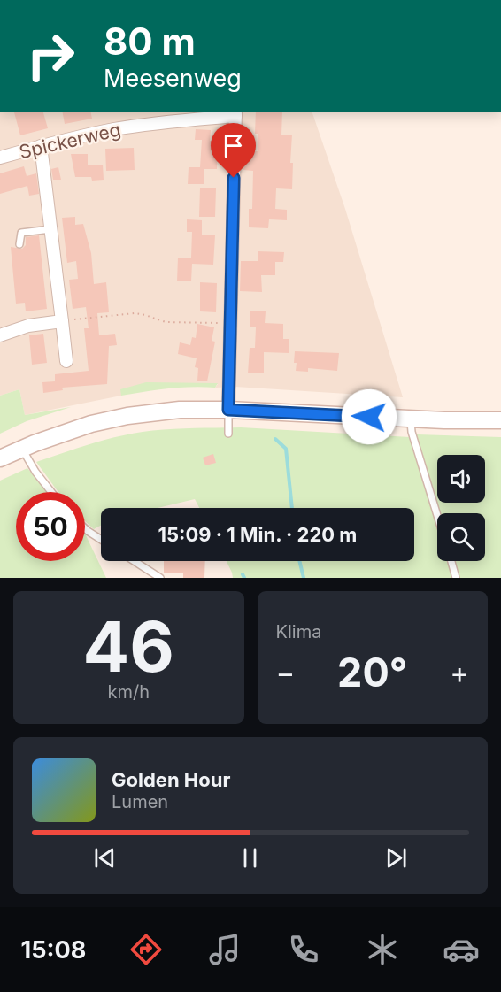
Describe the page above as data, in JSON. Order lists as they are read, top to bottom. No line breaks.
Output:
{"streets":{"street":["Spickerweg"]},"page":{"turn":["80 m","Meesenweg"],"limit":"50","trip":"15:09 · 1 Min. · 220 m","tile":[["46","km/h"],"Klima"],"heat":["−","20°","+"],"song":["Golden Hour","Lumen"],"tabs":"15:08"}}
